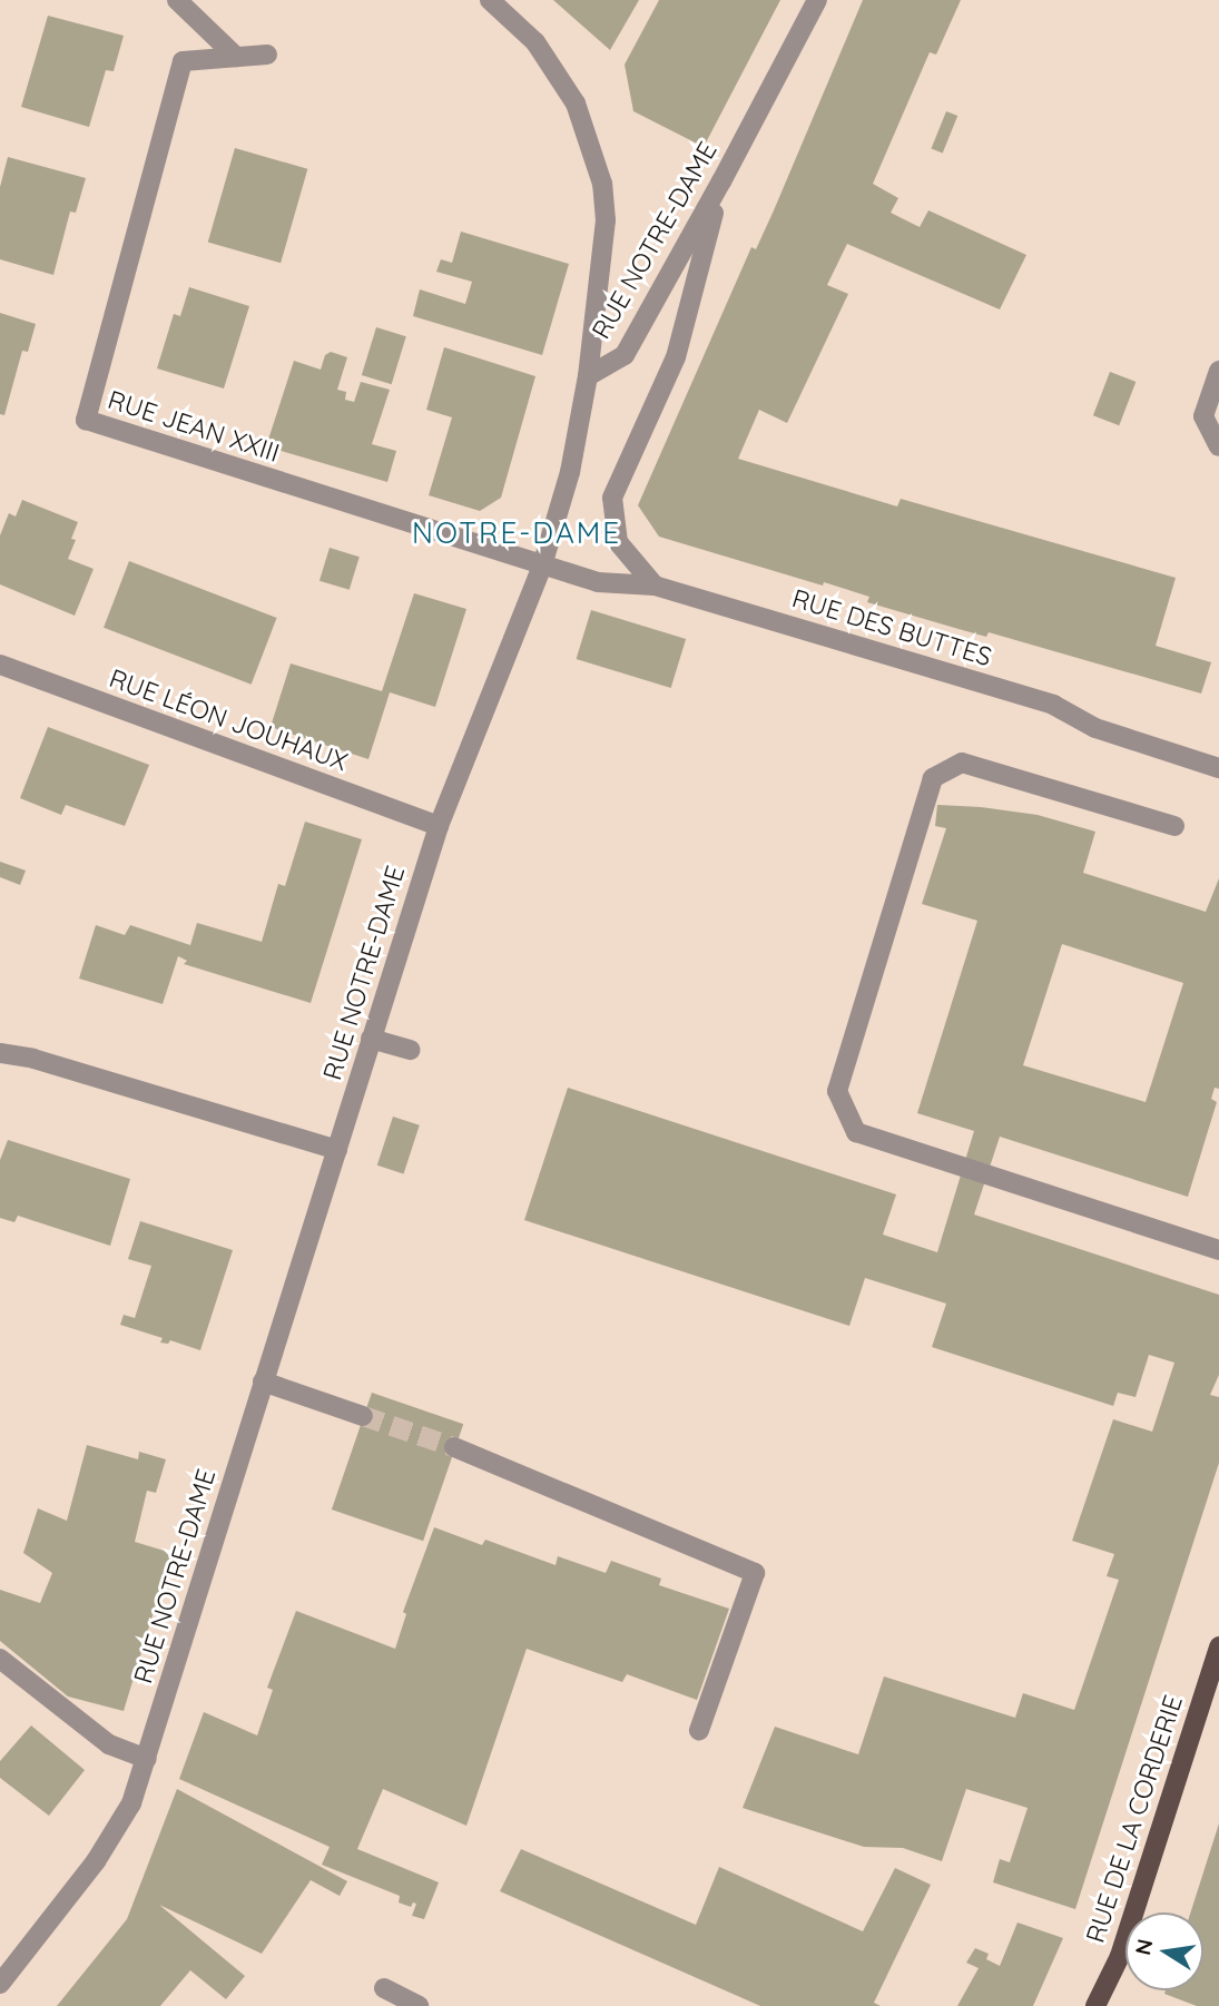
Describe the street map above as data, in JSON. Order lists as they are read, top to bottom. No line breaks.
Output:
{"streets":{"main road":["RUE DE LA CORDERIE"],"street":["RUE NOTRE-DAME","RUE JEAN XXIII","RUE DES BUTTES","RUE LÉON JOUHAUX"]},"crossings":[["RUE NOTRE-DAME","RUE JEAN XXIII"],["RUE NOTRE-DAME","RUE DES BUTTES"],["RUE NOTRE-DAME","RUE LÉON JOUHAUX"],["RUE JEAN XXIII","RUE DES BUTTES"]],"districts":["NOTRE-DAME"],"north":"left"}
